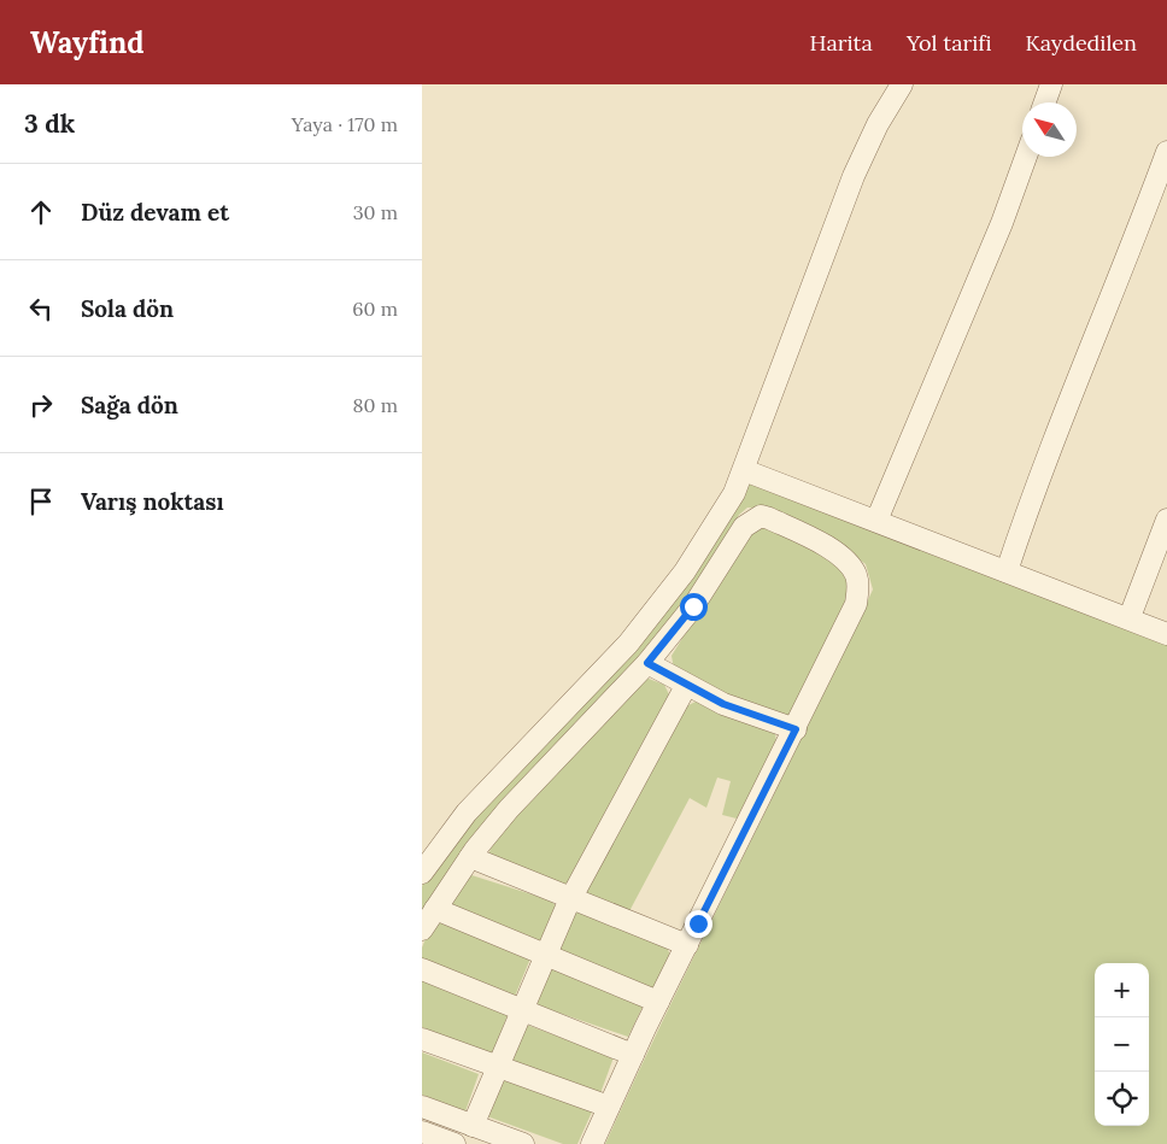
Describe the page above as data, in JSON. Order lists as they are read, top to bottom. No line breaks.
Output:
{"north":"top left","page":{"header":"Wayfind","nav":["Harita","Yol tarifi","Kaydedilen"],"heading":["3 dk","Yaya · 170 m"],"list":[["Düz devam et","30 m"],["Sola dön","60 m"],["Sağa dön","80 m"],"Varış noktası"],"map_buttons":["+","−"]}}
